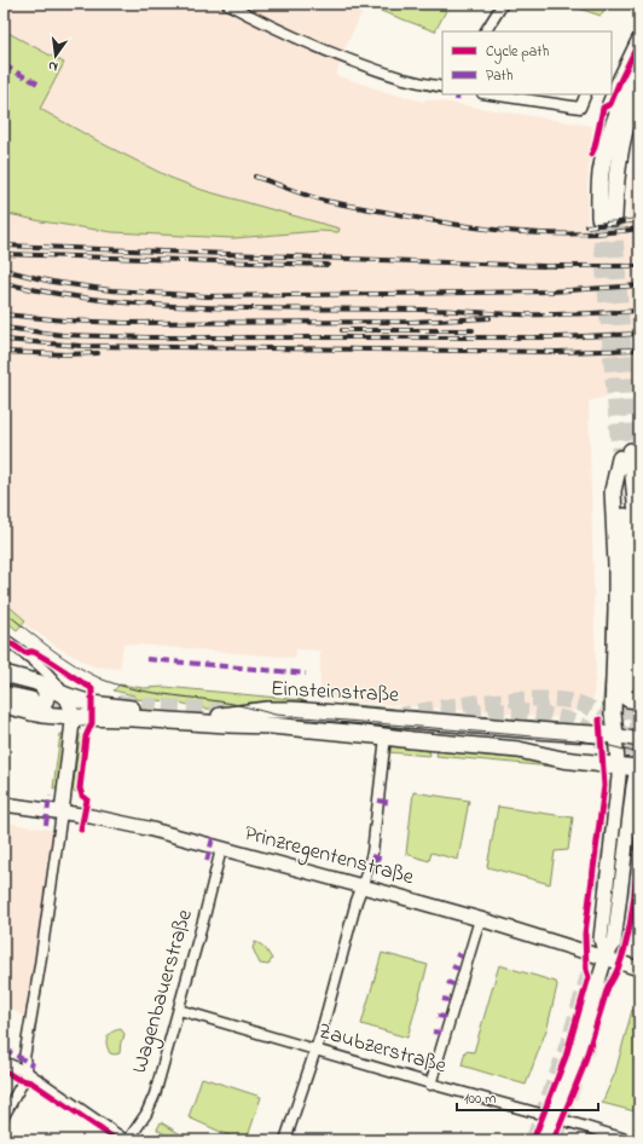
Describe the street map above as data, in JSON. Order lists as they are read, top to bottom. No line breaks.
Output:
{"streets":{"main road":["Einsteinstraße","Prinzregentenstraße"],"street":["Wagenbauerstraße","Zaubzerstraße"]},"crossings":[["Prinzregentenstraße","Wagenbauerstraße"],["Wagenbauerstraße","Zaubzerstraße"]],"legend":["Cycle path","Path"],"scale_bar":"100 m","north":"bottom"}
